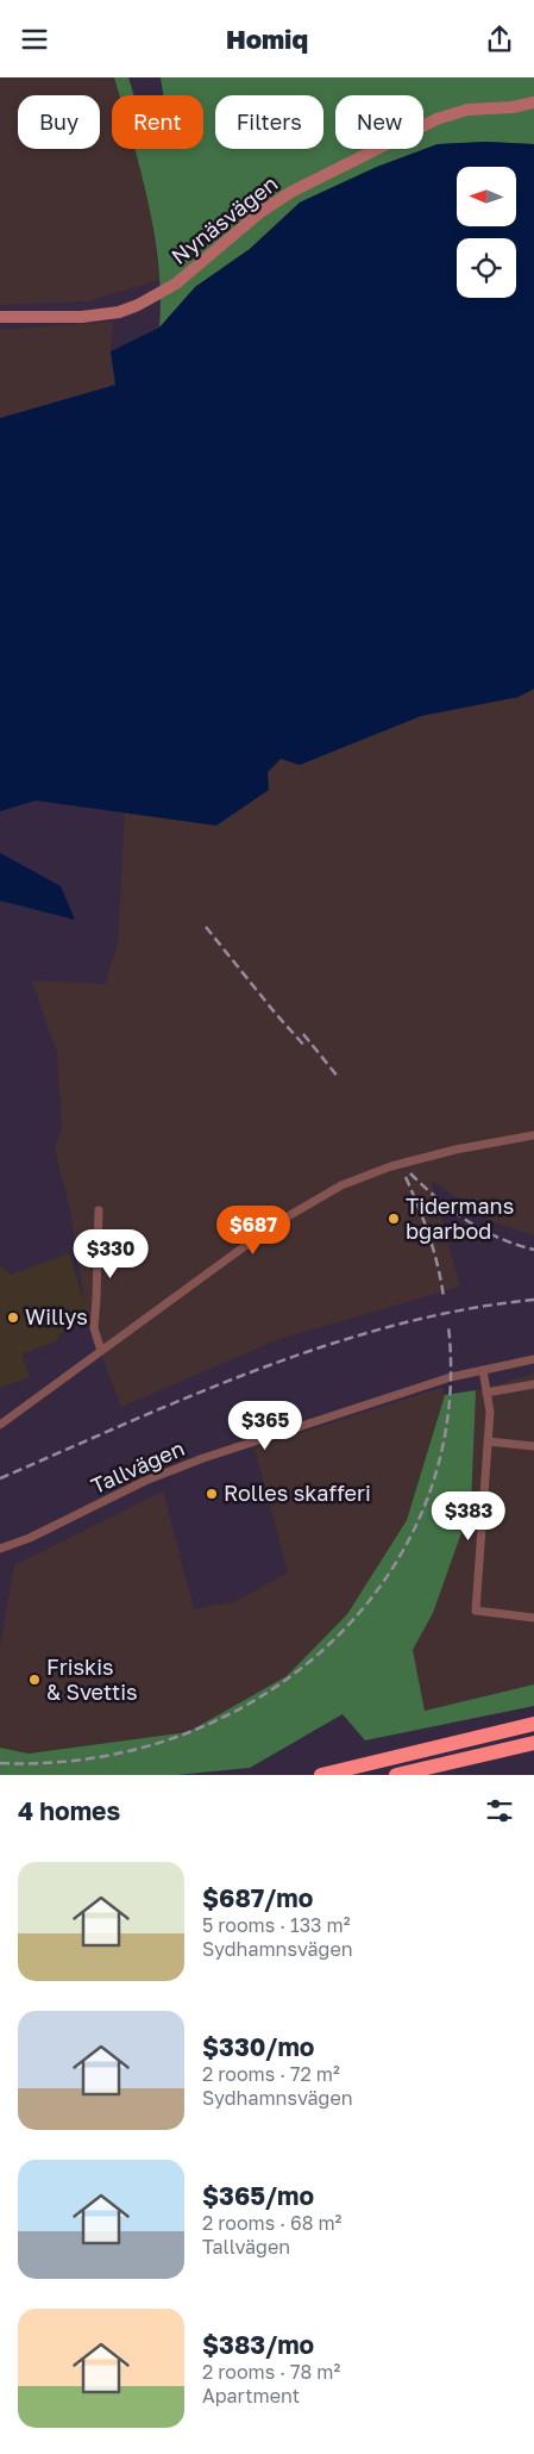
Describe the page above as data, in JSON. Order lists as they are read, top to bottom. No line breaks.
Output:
{"streets":{"street":["Nynäsvägen","Tallvägen"]},"places":["Tidermans bgarbod","Willys","Rolles skafferi","Friskis & Svettis"],"north":"left","page":{"header":"Homiq","chip":["Buy","Rent","Filters","New"],"price":["$687","$330","$365","$383"],"heading":"4 homes","list":[{"name":"$687/mo","note":"5 rooms · 133 m² · Sydhamnsvägen"},{"name":"$330/mo","note":"2 rooms · 72 m² · Sydhamnsvägen"},{"name":"$365/mo","note":"2 rooms · 68 m² · Tallvägen"},{"name":"$383/mo","note":"2 rooms · 78 m² · Apartment"}]}}
